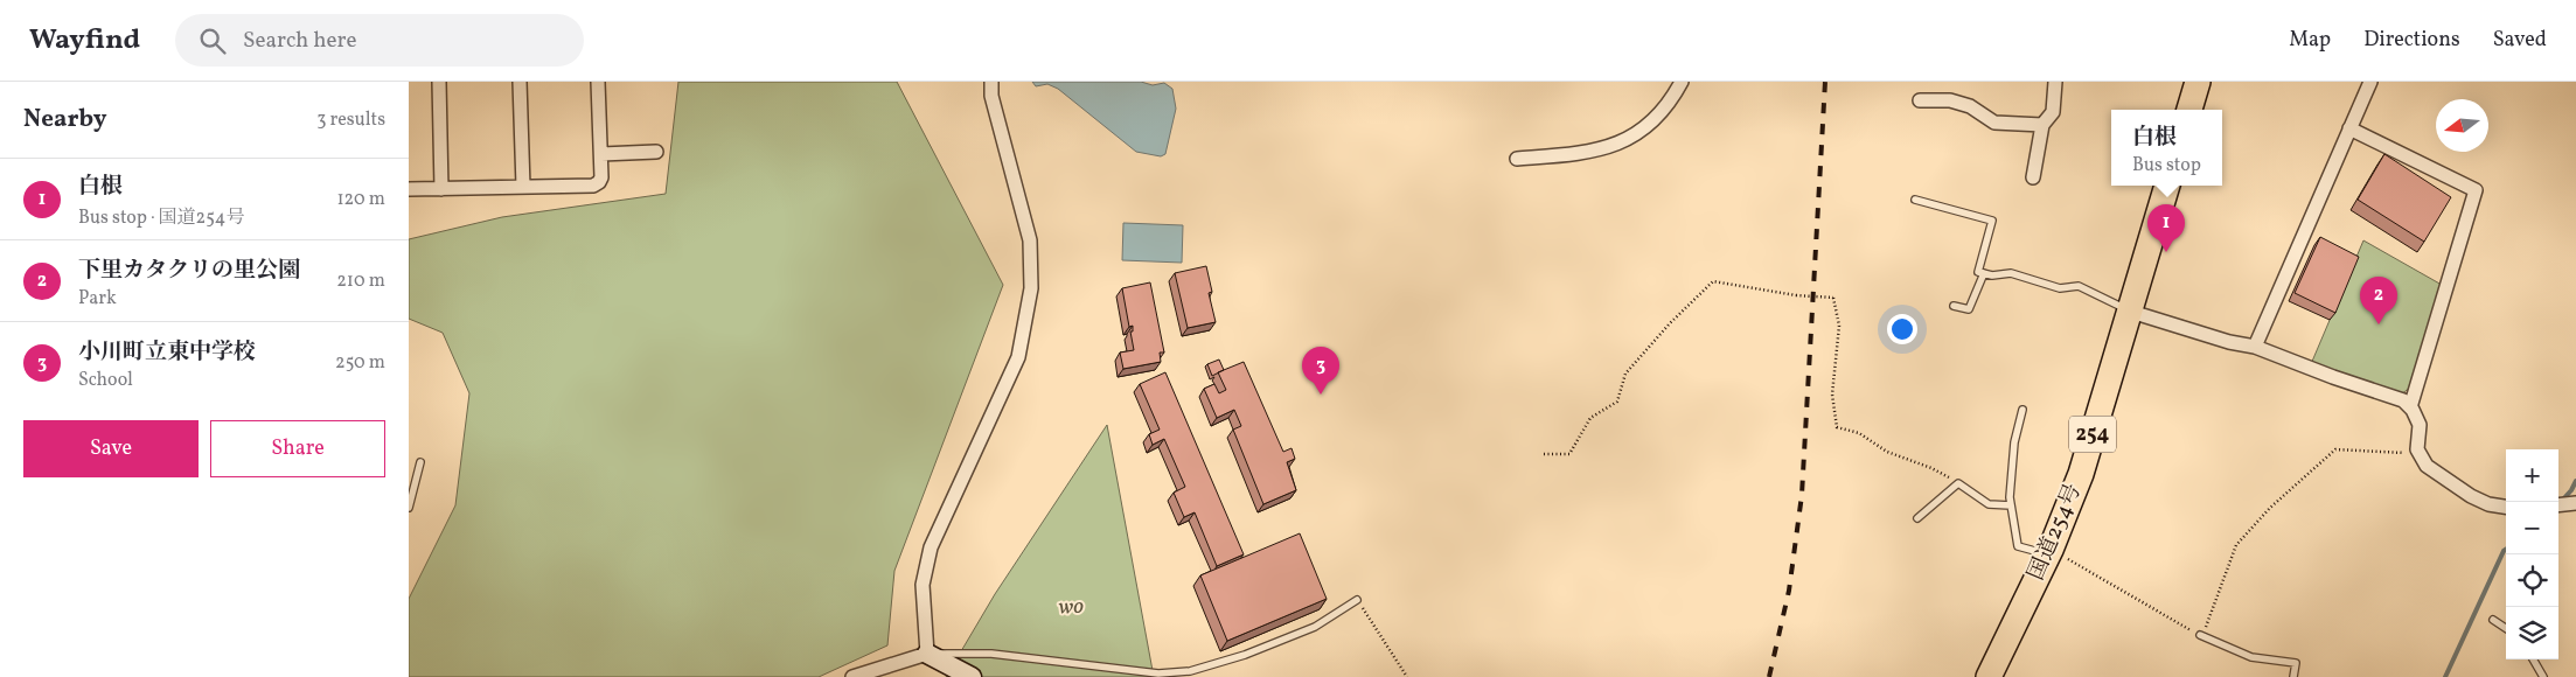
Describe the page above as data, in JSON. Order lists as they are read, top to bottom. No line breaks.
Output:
{"streets":{"highway":["254","国道254号"]},"parks":["wo"],"north":"left","page":{"header":"Wayfind","search":"Search here","nav":["Map","Directions","Saved"],"heading":["Nearby","3 results"],"popup":["白根","Bus stop"],"list":[{"mark":"1","name":"白根","note":"Bus stop · 国道254号","value":"120 m"},{"mark":"2","name":"下里カタクリの里公園","note":"Park","value":"210 m"},{"mark":"3","name":"小川町立東中学校","note":"School","value":"250 m"}],"pins":["1","2","3"],"buttons":["Save","Share"],"map_buttons":["+","−"]}}
